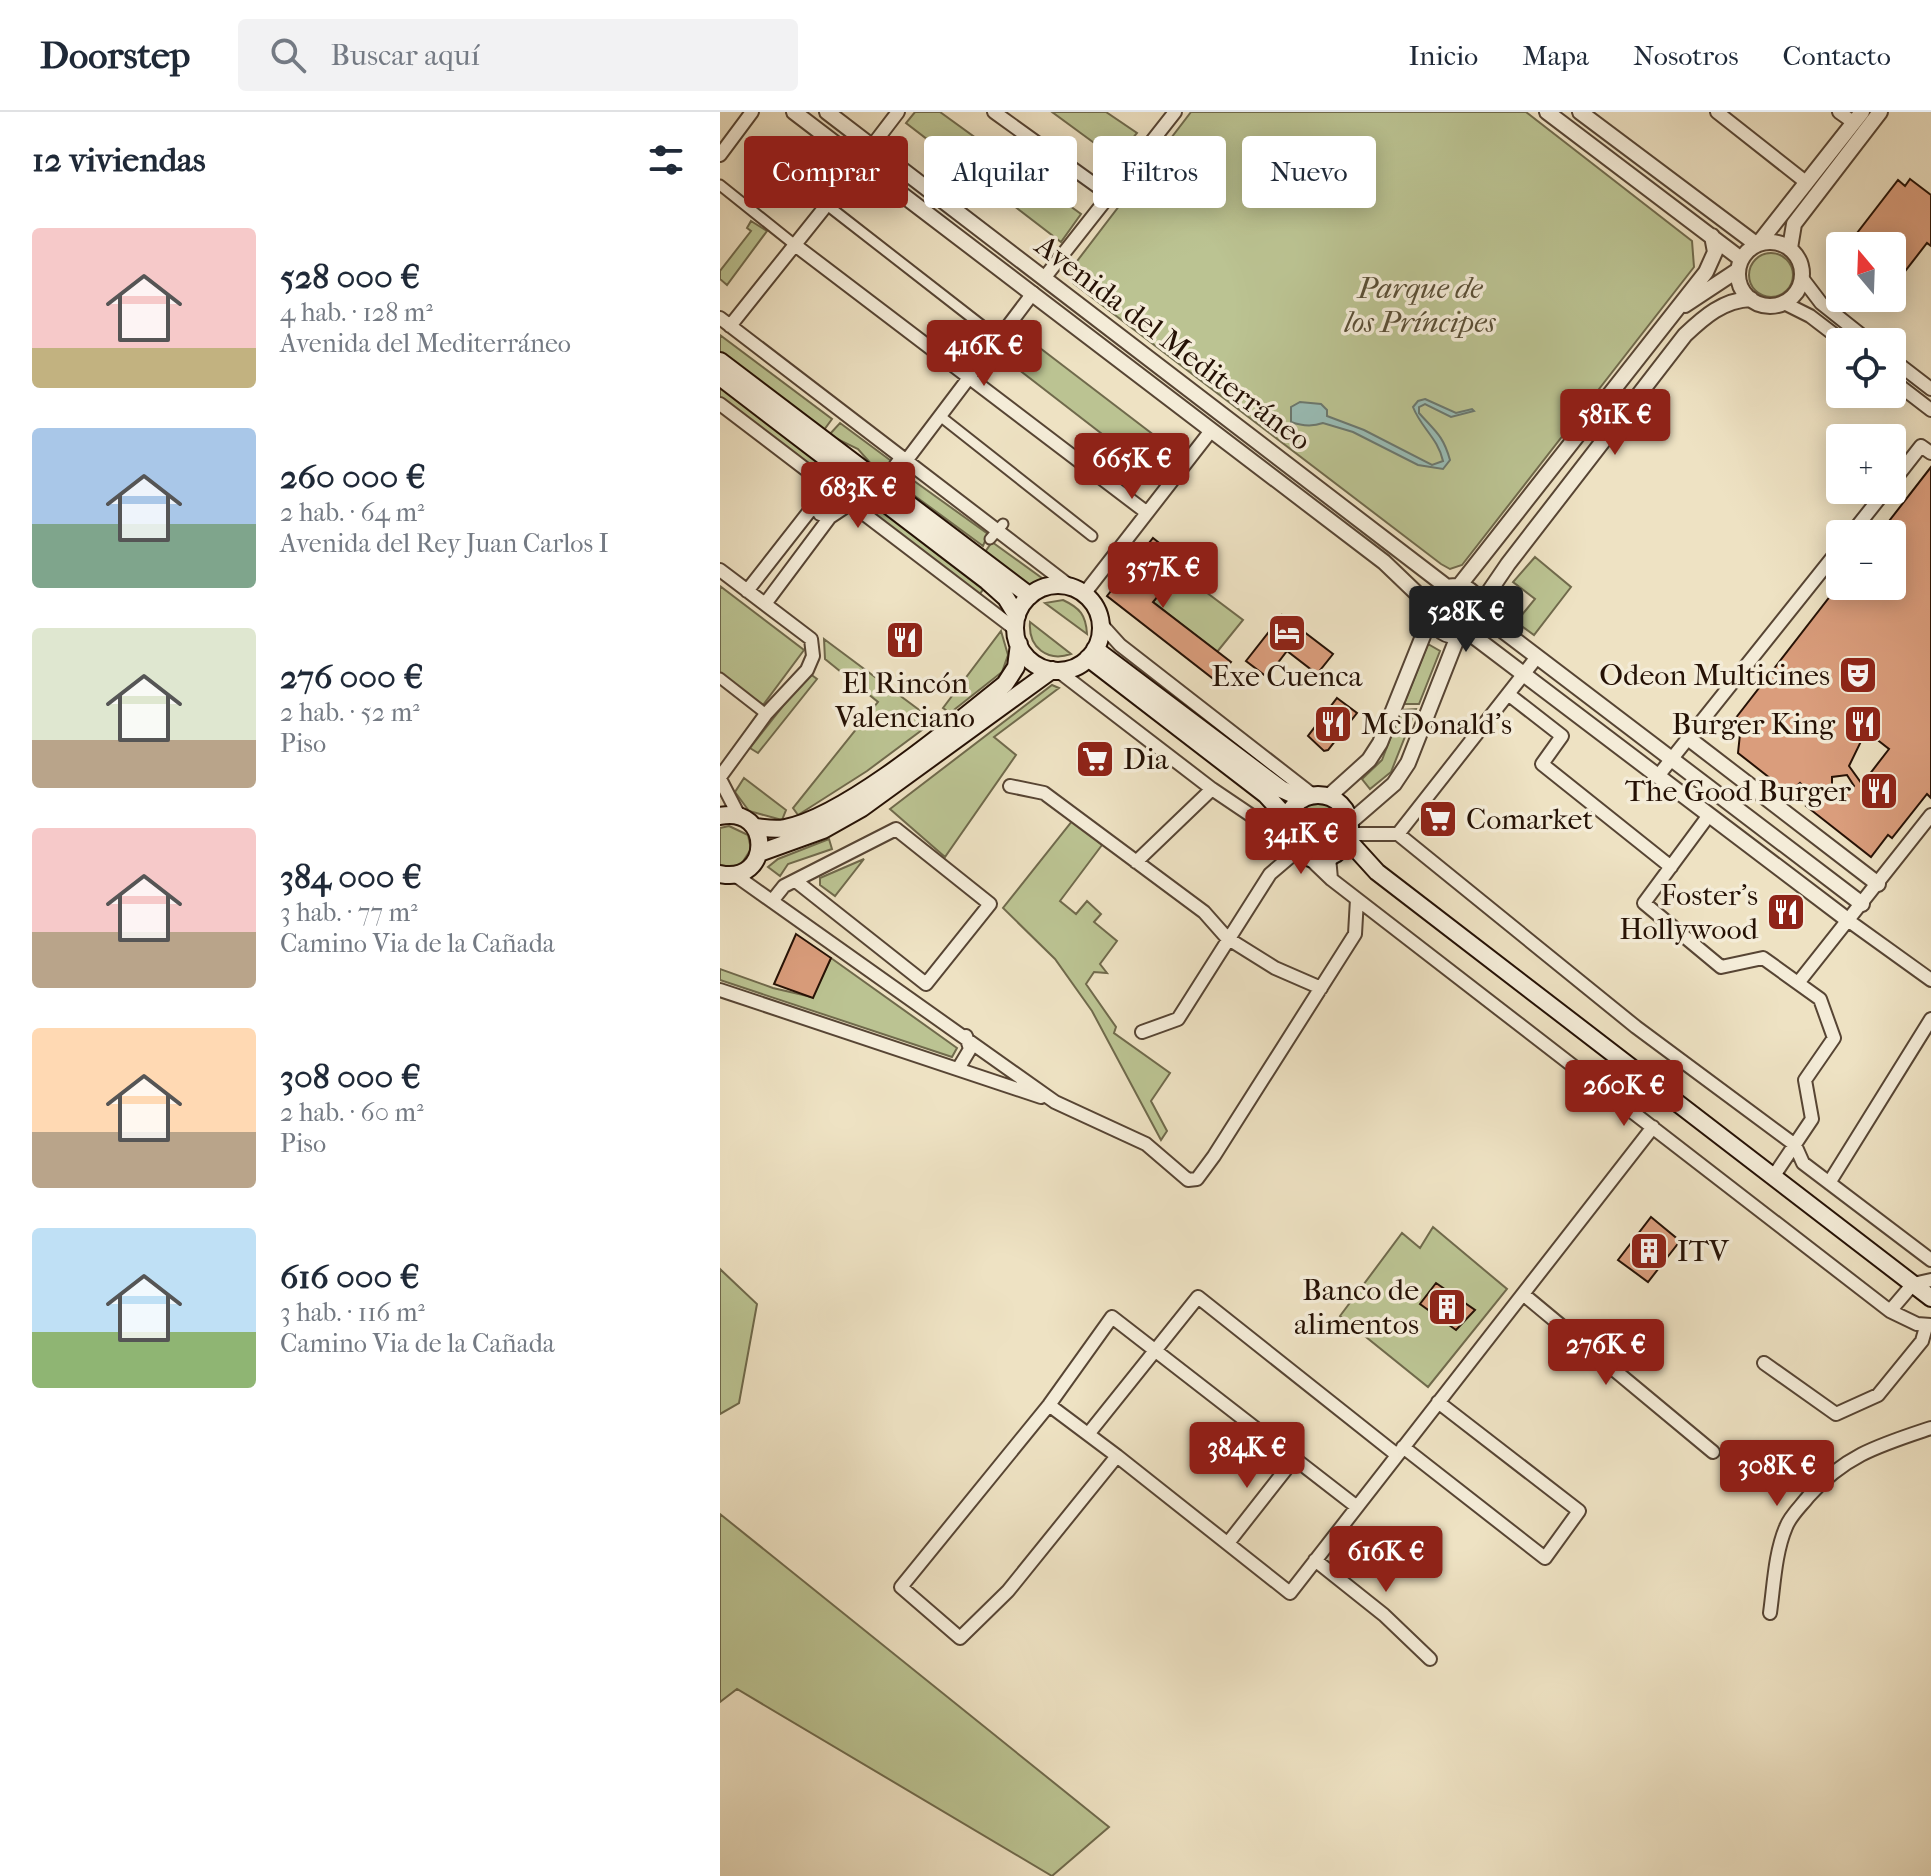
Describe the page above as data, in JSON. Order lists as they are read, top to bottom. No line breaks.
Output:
{"streets":{"street":["Avenida del Mediterráneo"]},"parks":["Parque de los Príncipes"],"places":{"hotel":["Exe Cuenca"],"restaurant":["El Rincón Valenciano","McDonald's","Burger King","The Good Burger","Foster's Hollywood"],"theatre":["Odeon Multicines"],"supermarket":["Dia","Comarket"],"building":["ITV","Banco de alimentos"]},"north":"top","page":{"header":"Doorstep","search":"Buscar aquí","nav":["Inicio","Mapa","Nosotros","Contacto"],"heading":"12 viviendas","chip":["Comprar","Alquilar","Filtros","Nuevo"],"list":[{"name":"528 000 €","note":"4 hab. · 128 m² · Avenida del Mediterráneo"},{"name":"260 000 €","note":"2 hab. · 64 m² · Avenida del Rey Juan Carlos I"},{"name":"276 000 €","note":"2 hab. · 52 m² · Piso"},{"name":"384 000 €","note":"3 hab. · 77 m² · Camino Via de la Cañada"},{"name":"308 000 €","note":"2 hab. · 60 m² · Piso"},{"name":"616 000 €","note":"3 hab. · 116 m² · Camino Via de la Cañada"}],"map_buttons":["+","−"],"price":["416K €","581K €","665K €","683K €","357K €","528K €","341K €","260K €","276K €","384K €","308K €","616K €"]}}
